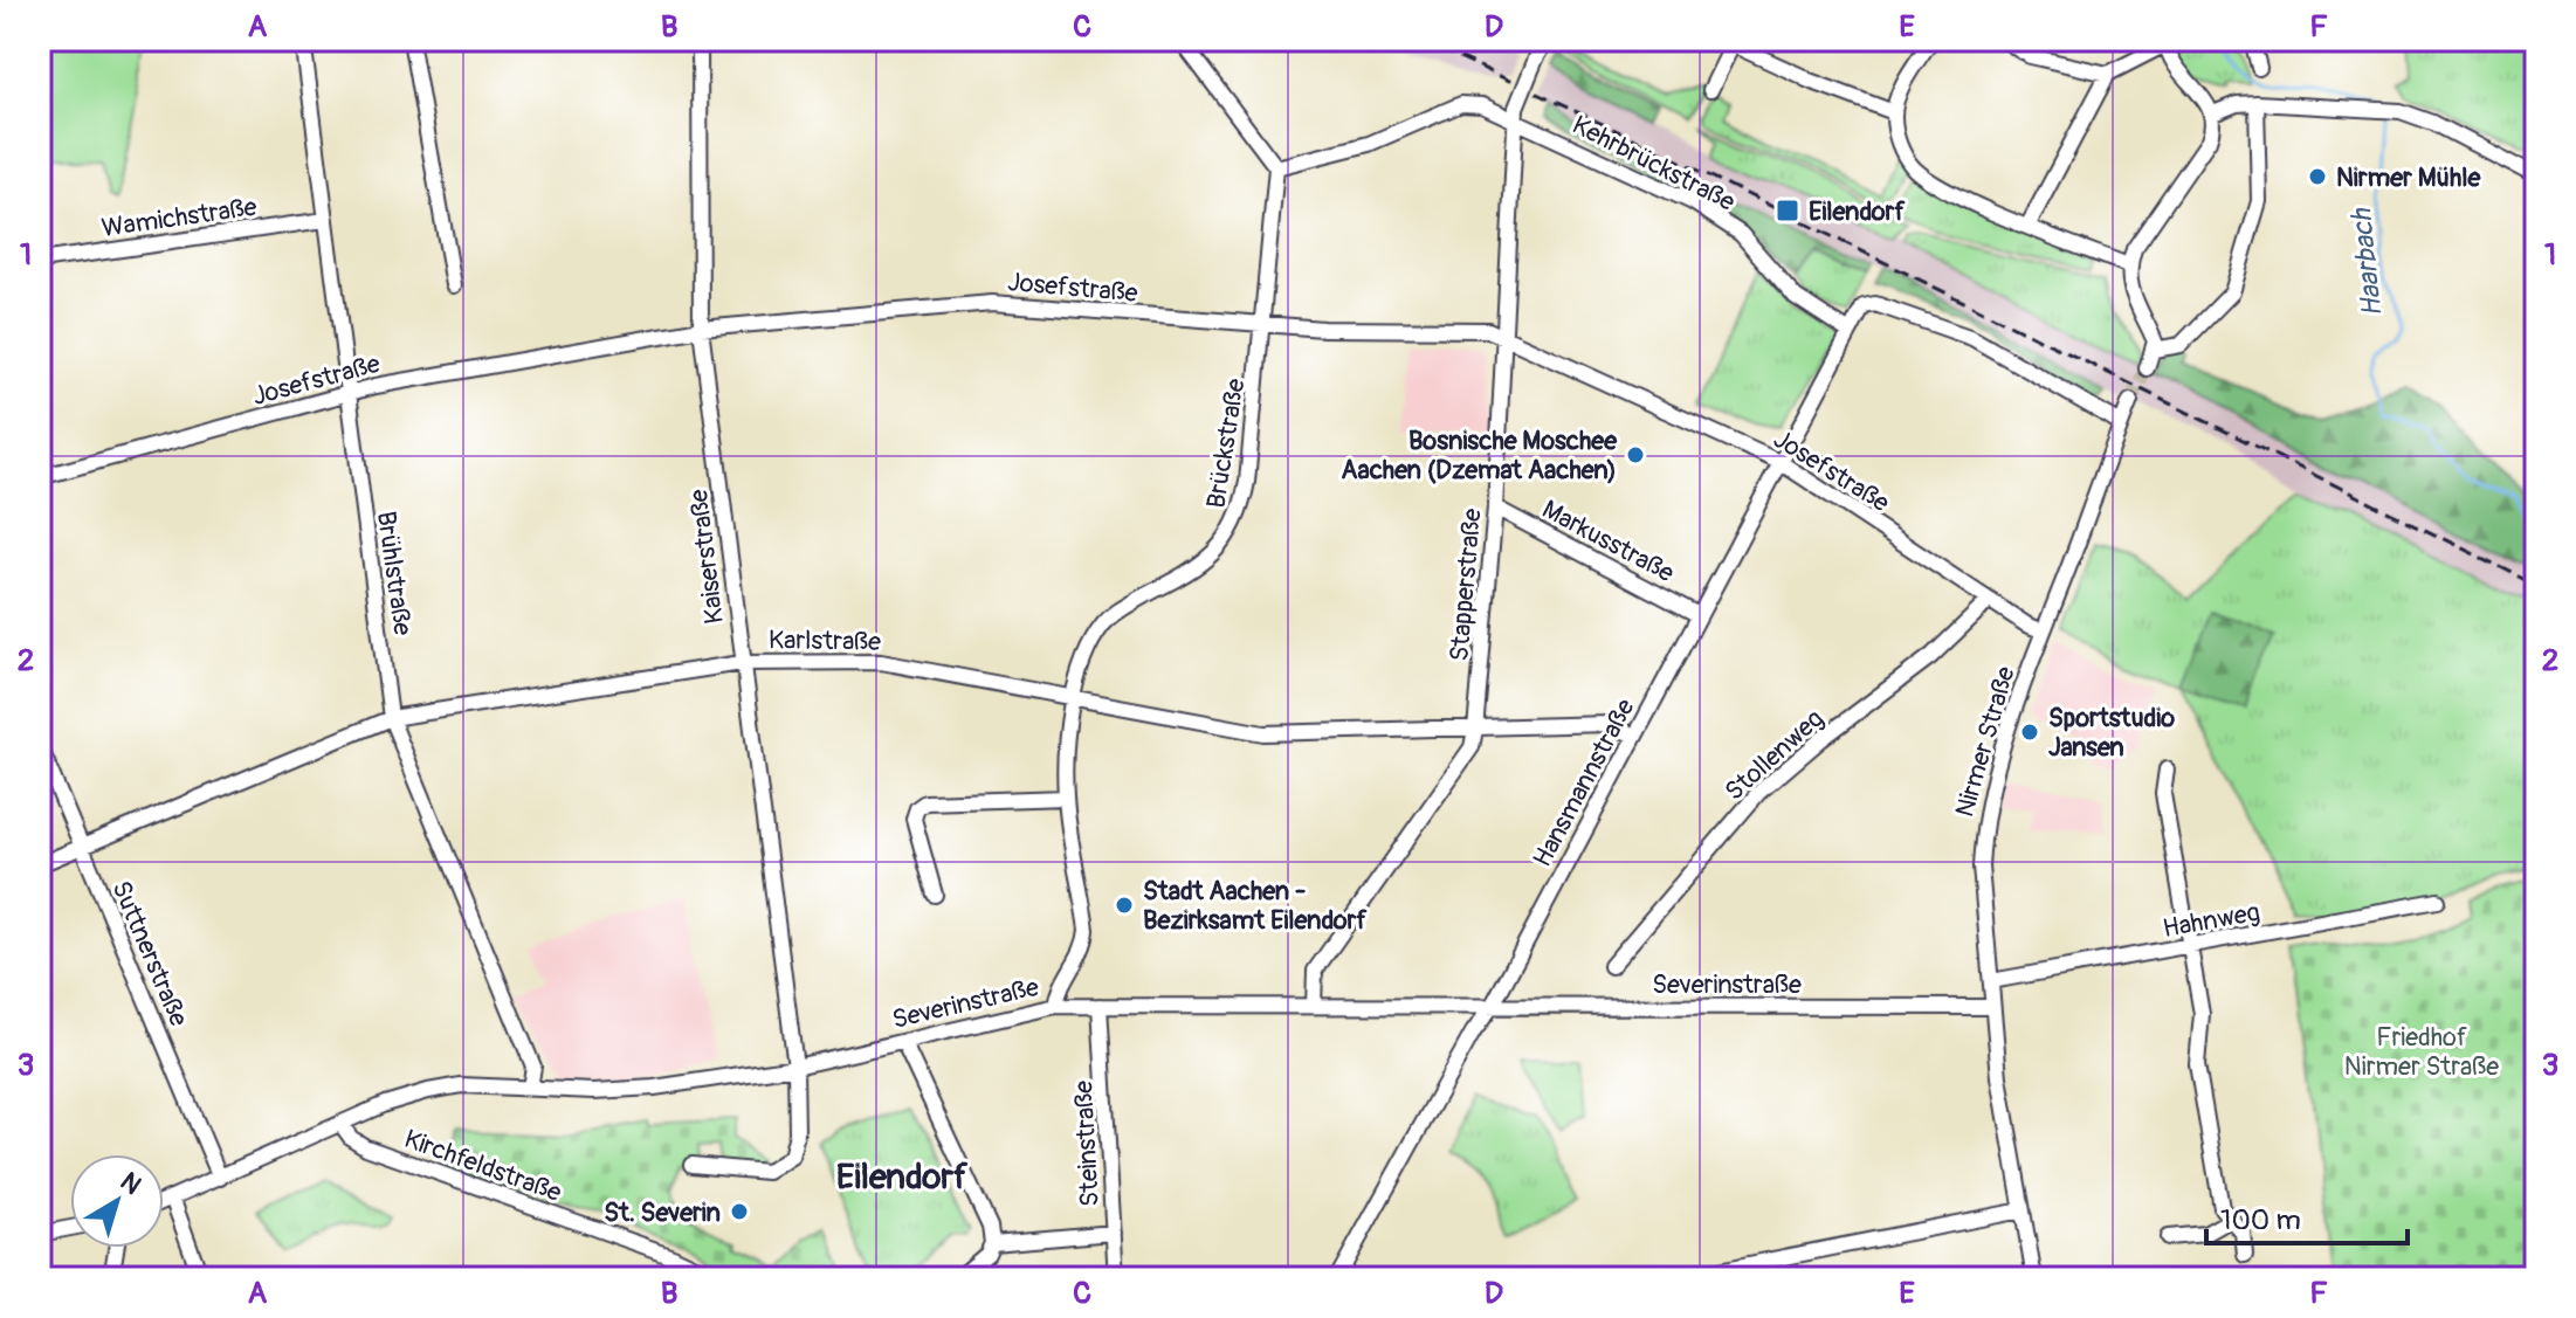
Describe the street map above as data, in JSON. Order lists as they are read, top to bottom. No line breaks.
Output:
{"streets":{"street":["Kehrbrückstraße","Wamichstraße","Josefstraße","Brückstraße","Markusstraße","Kaiserstraße","Brühlstraße","Stapperstraße","Karlstraße","Nirmer Straße","Stollenweg","Hansmannstraße","Hahnweg","Suttnerstraße","Severinstraße","Steinstraße","Kirchfeldstraße"]},"crossings":[["Kehrbrückstraße","Stapperstraße"],["Kehrbrückstraße","Hansmannstraße"],["Wamichstraße","Brühlstraße"],["Josefstraße","Brückstraße"],["Josefstraße","Kaiserstraße"],["Josefstraße","Brühlstraße"],["Josefstraße","Stapperstraße"],["Josefstraße","Nirmer Straße"],["Josefstraße","Stollenweg"],["Josefstraße","Hansmannstraße"],["Brückstraße","Karlstraße"],["Brückstraße","Severinstraße"],["Markusstraße","Stapperstraße"],["Markusstraße","Hansmannstraße"],["Kaiserstraße","Karlstraße"],["Kaiserstraße","Severinstraße"],["Brühlstraße","Karlstraße"],["Brühlstraße","Severinstraße"],["Stapperstraße","Karlstraße"],["Stapperstraße","Severinstraße"],["Karlstraße","Hansmannstraße"],["Karlstraße","Suttnerstraße"],["Nirmer Straße","Hansmannstraße"],["Nirmer Straße","Hahnweg"],["Nirmer Straße","Severinstraße"],["Hansmannstraße","Severinstraße"],["Suttnerstraße","Severinstraße"],["Severinstraße","Steinstraße"],["Severinstraße","Kirchfeldstraße"]],"districts":["Eilendorf"],"water":["Haarbach"],"parks":["Friedhof Nirmer Straße"],"places":{"other":["Nirmer Mühle","Bosnische Moschee Aachen (Dzemat Aachen)","Sportstudio Jansen","Stadt Aachen - Bezirksamt Eilendorf","St. Severin"],"transit":["Eilendorf"]},"scale_bar":"100 m","north":"top right","grid":{"columns":["A","B","C","D","E","F"],"rows":["1","2","3"]}}
